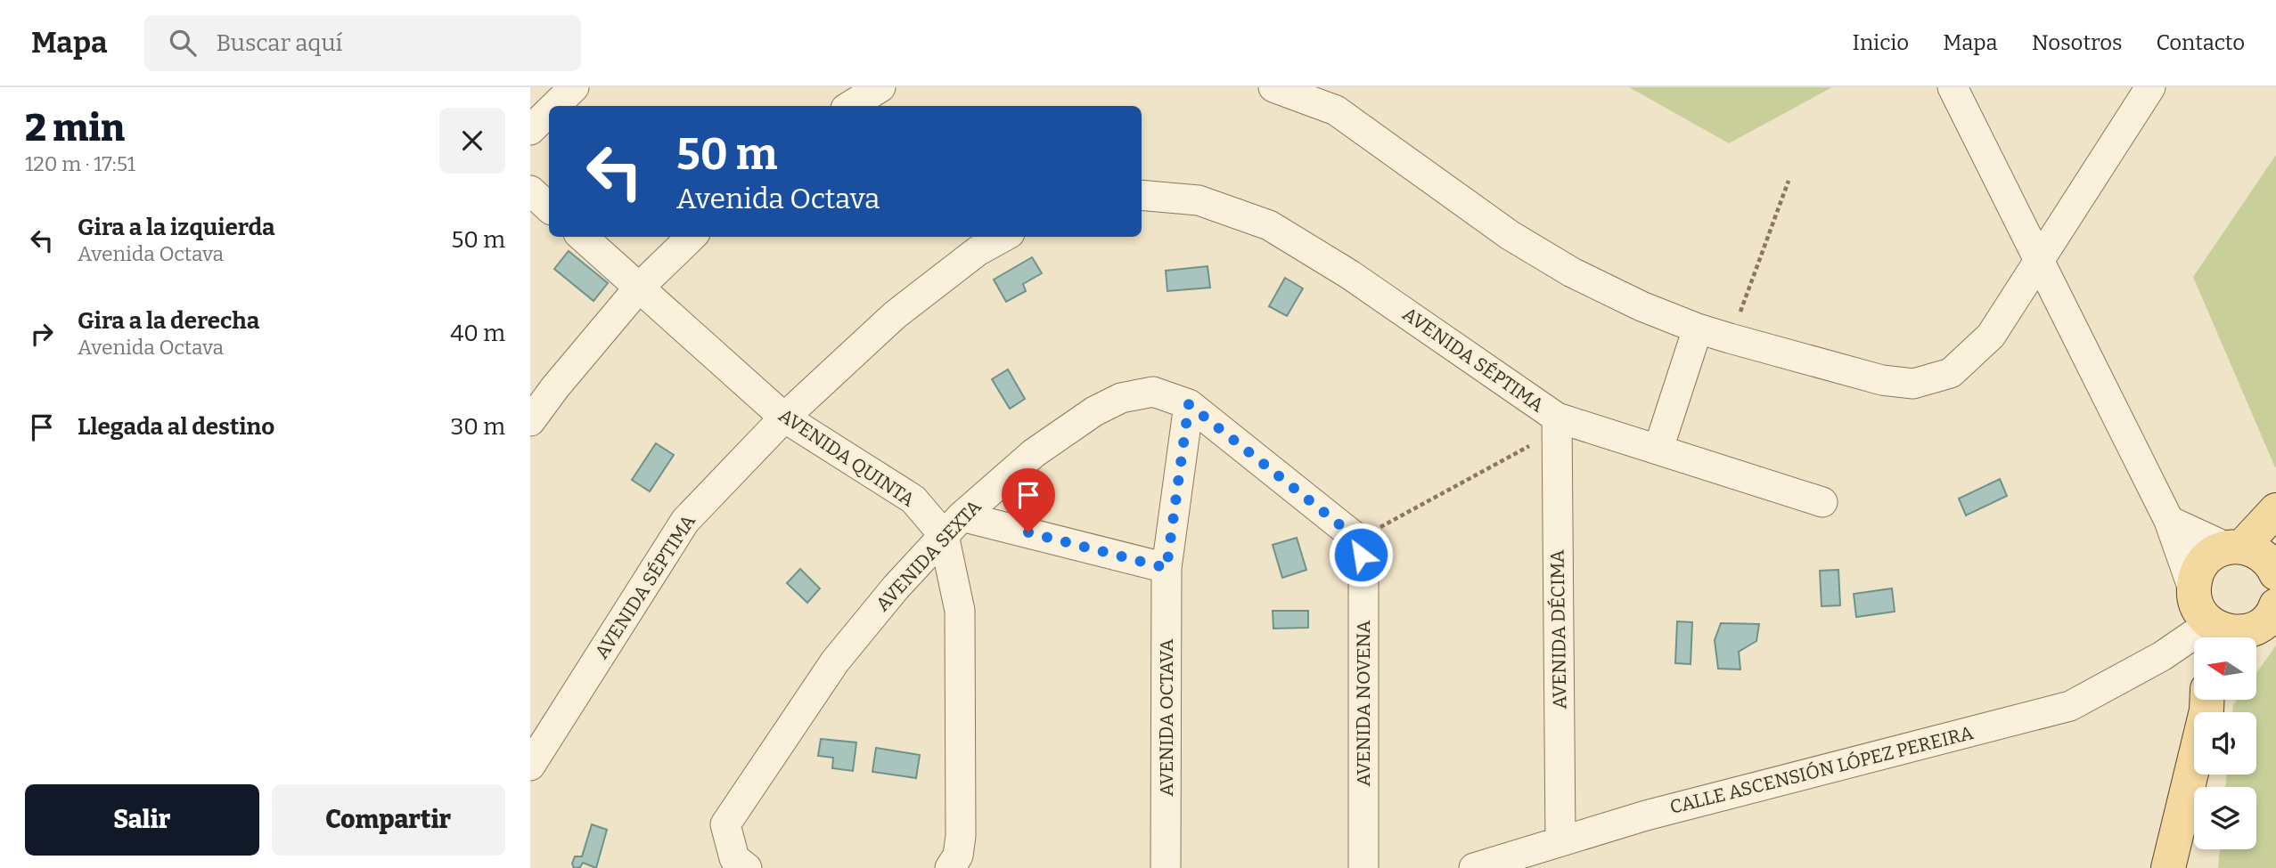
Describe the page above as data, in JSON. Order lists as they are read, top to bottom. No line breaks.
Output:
{"streets":{"street":["AVENIDA SÉPTIMA","AVENIDA QUINTA","AVENIDA SEXTA","AVENIDA DÉCIMA","AVENIDA NOVENA","AVENIDA OCTAVA","CALLE ASCENSIÓN LÓPEZ PEREIRA"]},"crossings":[["AVENIDA SÉPTIMA","AVENIDA QUINTA"],["AVENIDA SÉPTIMA","AVENIDA DÉCIMA"],["AVENIDA QUINTA","AVENIDA SEXTA"],["AVENIDA SEXTA","AVENIDA NOVENA"],["AVENIDA SEXTA","AVENIDA OCTAVA"],["AVENIDA DÉCIMA","CALLE ASCENSIÓN LÓPEZ PEREIRA"]],"north":"left","page":{"header":"Mapa","search":"Buscar aquí","nav":["Inicio","Mapa","Nosotros","Contacto"],"heading":["2 min","120 m · 17:51"],"turn":["50 m","Avenida Octava"],"list":[{"name":"Gira a la izquierda","note":"Avenida Octava","value":"50 m"},{"name":"Gira a la derecha","note":"Avenida Octava","value":"40 m"},{"name":"Llegada al destino","value":"30 m"}],"buttons":["Salir","Compartir"]}}
